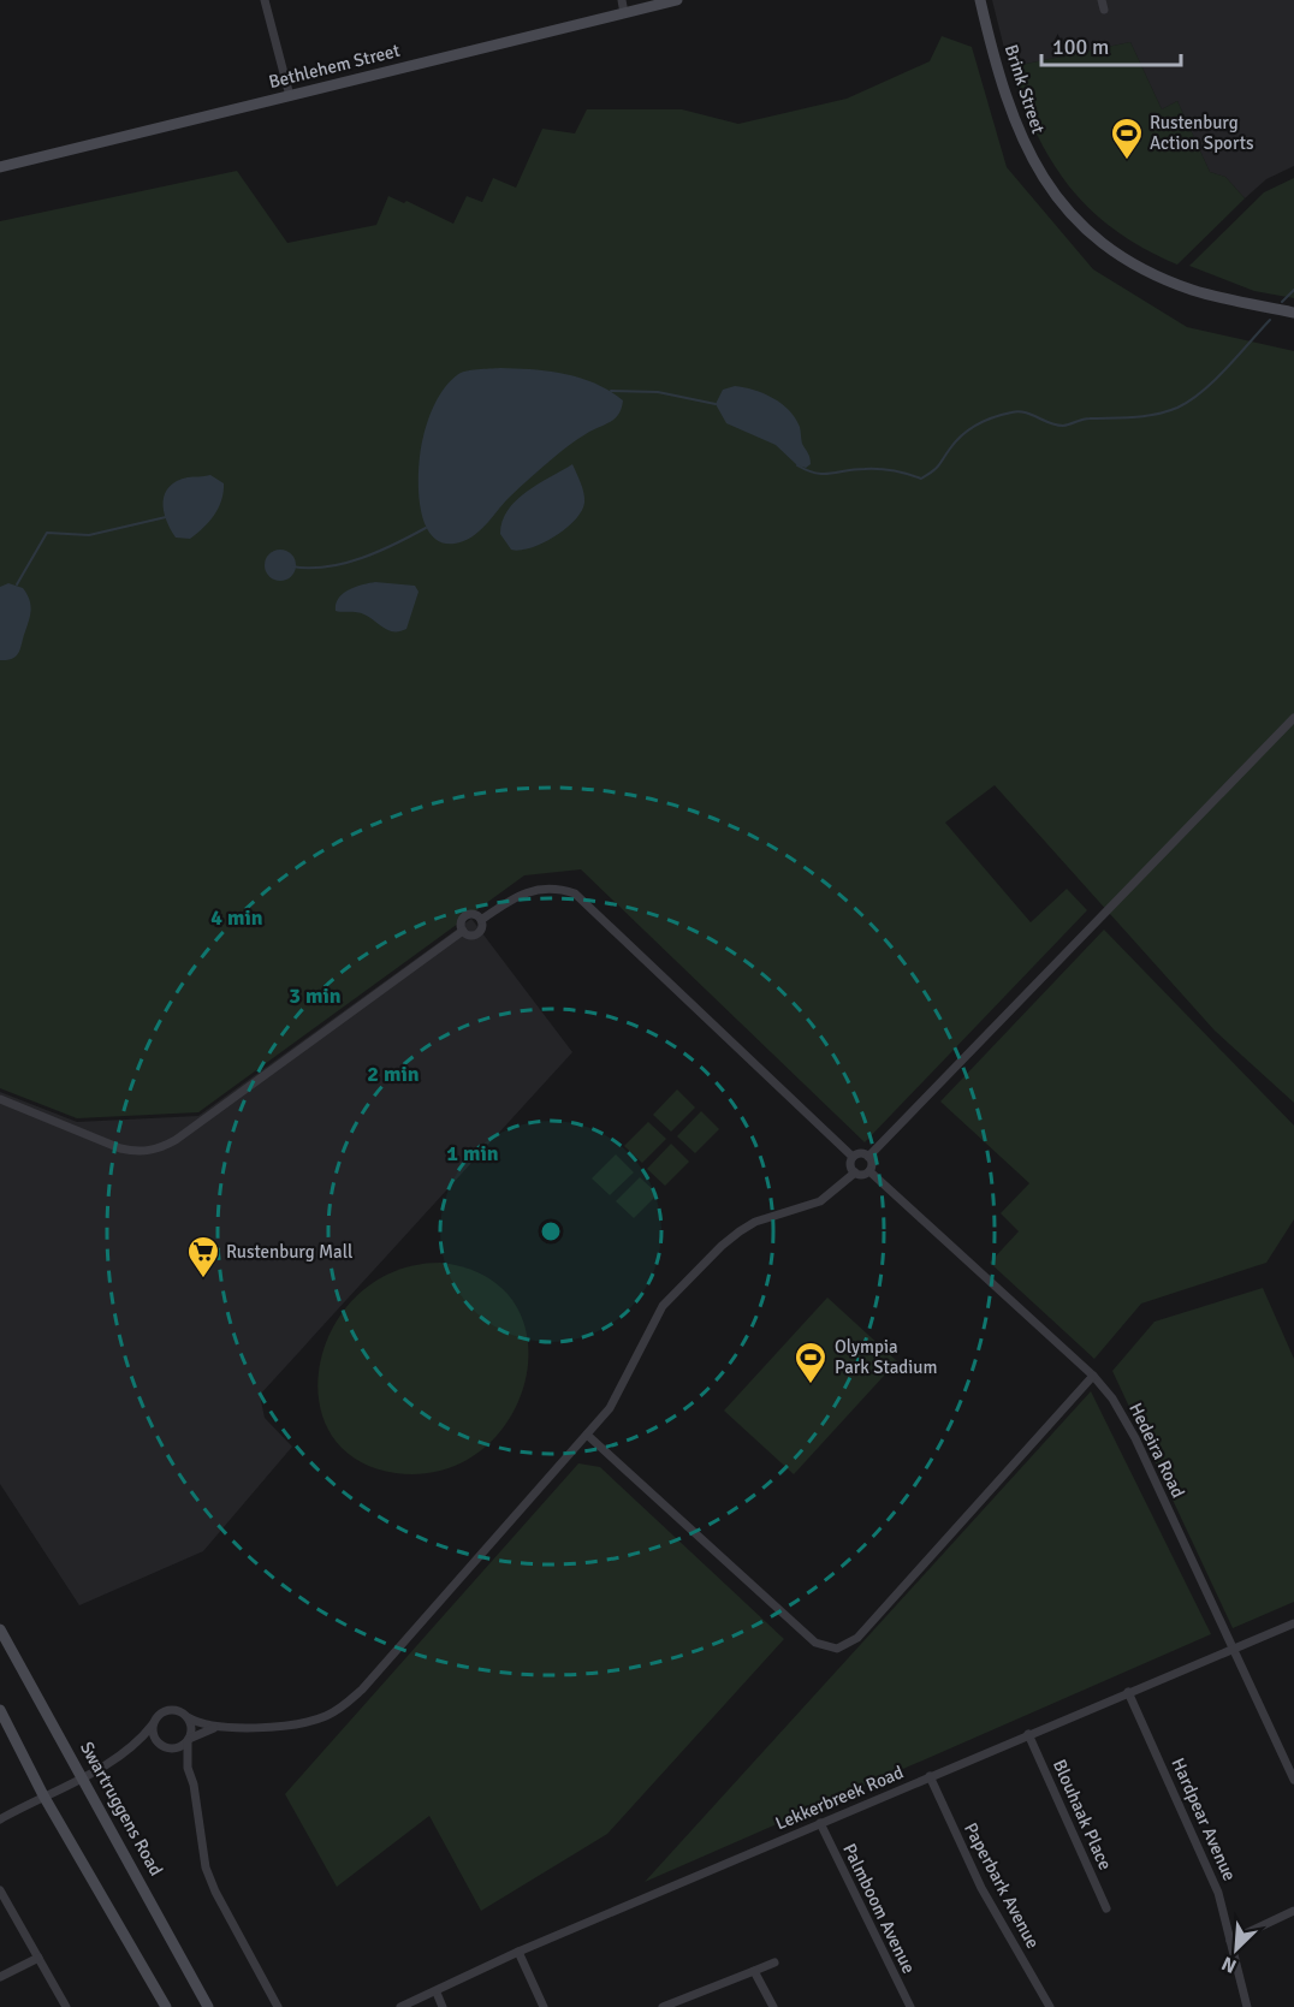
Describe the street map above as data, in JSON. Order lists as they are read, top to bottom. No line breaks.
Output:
{"streets":{"main road":["Bethlehem Street","Brink Street","Swartruggens Road"],"street":["Hedeira Road","Lekkerbreek Road","Blouhaak Place","Hardpear Avenue","Paperbark Avenue","Palmboom Avenue"]},"crossings":[["Hedeira Road","Lekkerbreek Road"],["Lekkerbreek Road","Blouhaak Place"],["Lekkerbreek Road","Hardpear Avenue"],["Lekkerbreek Road","Paperbark Avenue"],["Lekkerbreek Road","Palmboom Avenue"]],"places":{"sports":["Rustenburg Action Sports","Olympia Park Stadium"],"supermarket":["Rustenburg Mall"]},"scale_bar":"100 m","north":"bottom left","rings":["4 min","3 min","2 min","1 min"]}
